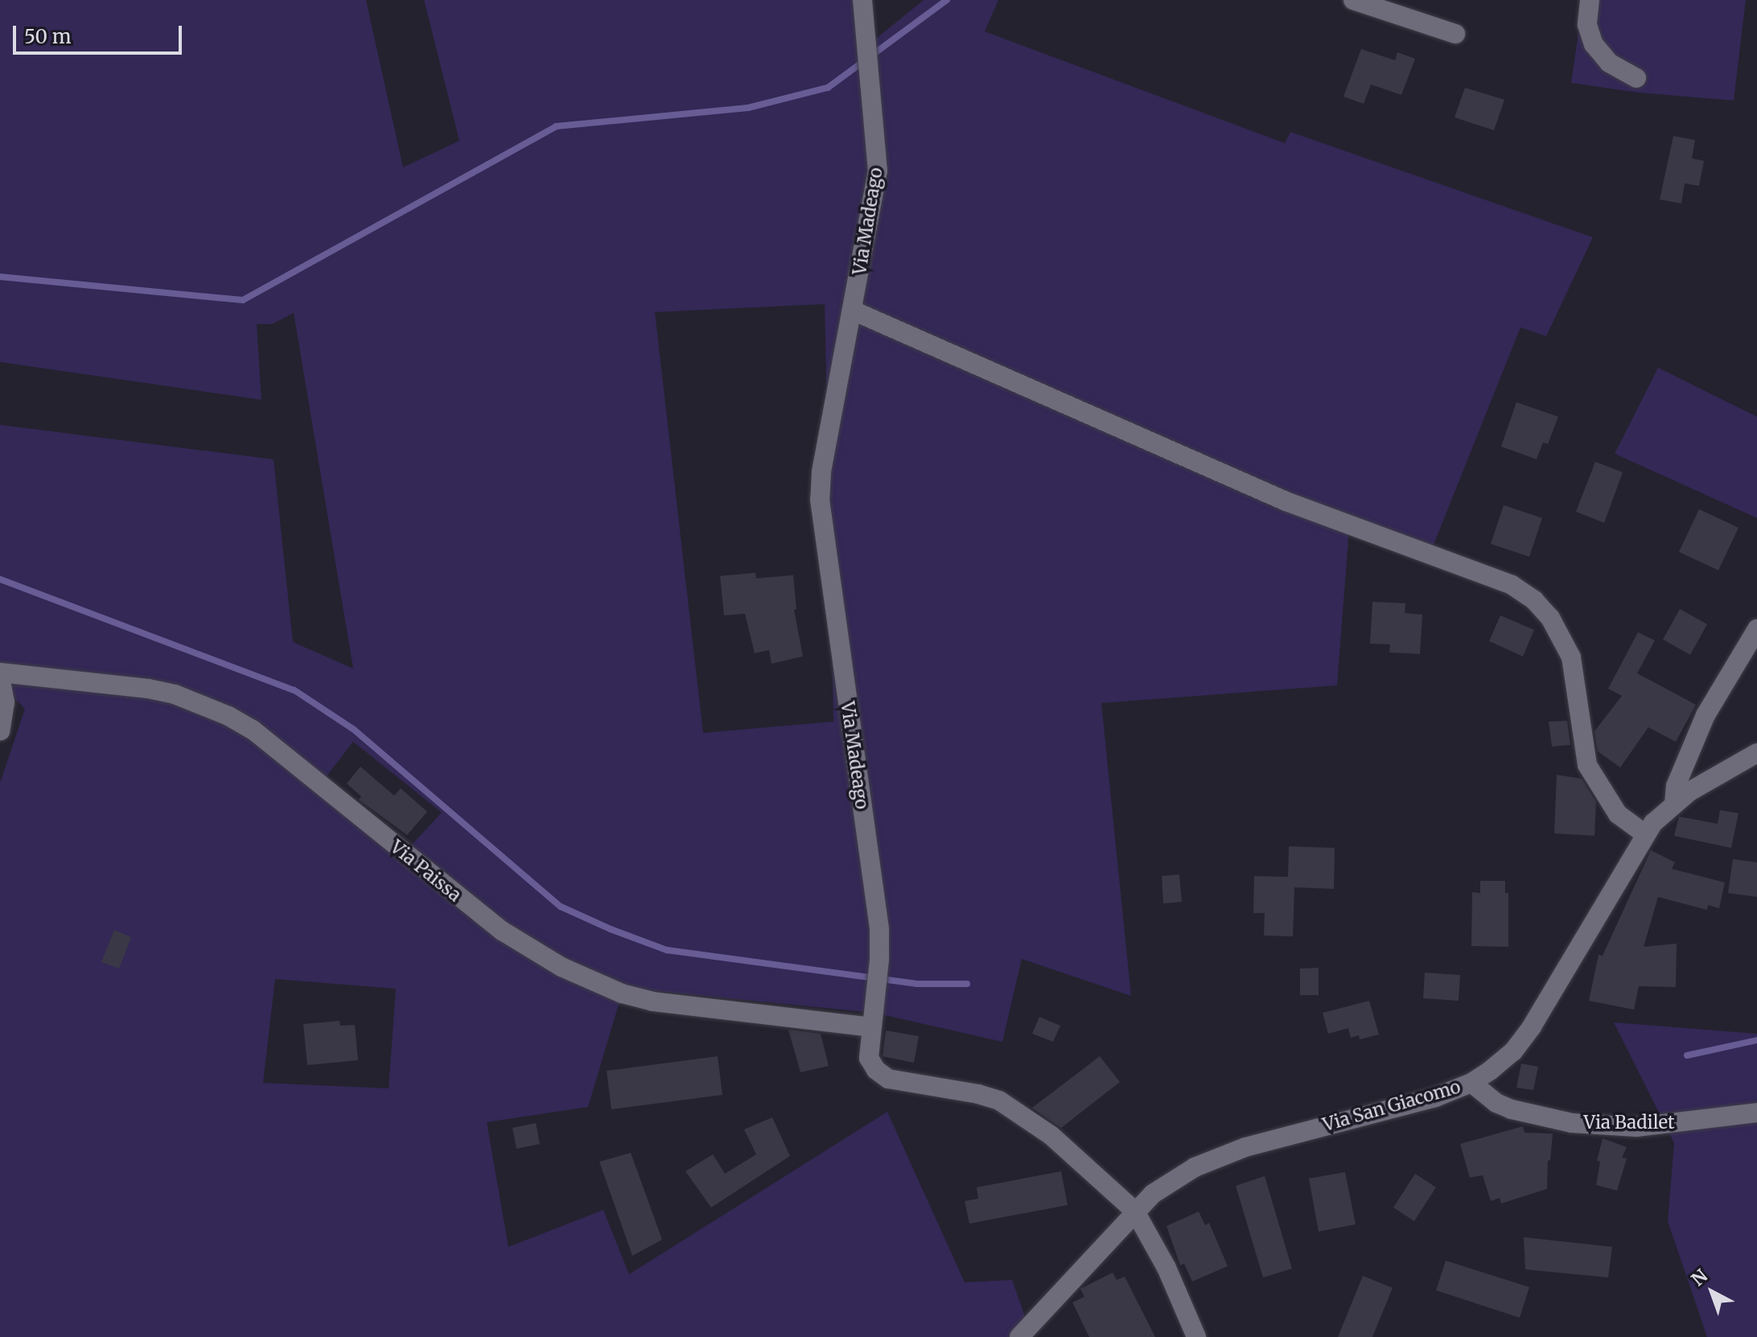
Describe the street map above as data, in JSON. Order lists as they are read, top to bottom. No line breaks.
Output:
{"streets":{"street":["Via Madeago","Via Paissa","Via San Giacomo","Via Badilet"]},"crossings":[["Via Madeago","Via Paissa"],["Via Madeago","Via San Giacomo"],["Via San Giacomo","Via Badilet"]],"scale_bar":"50 m","north":"top left"}
